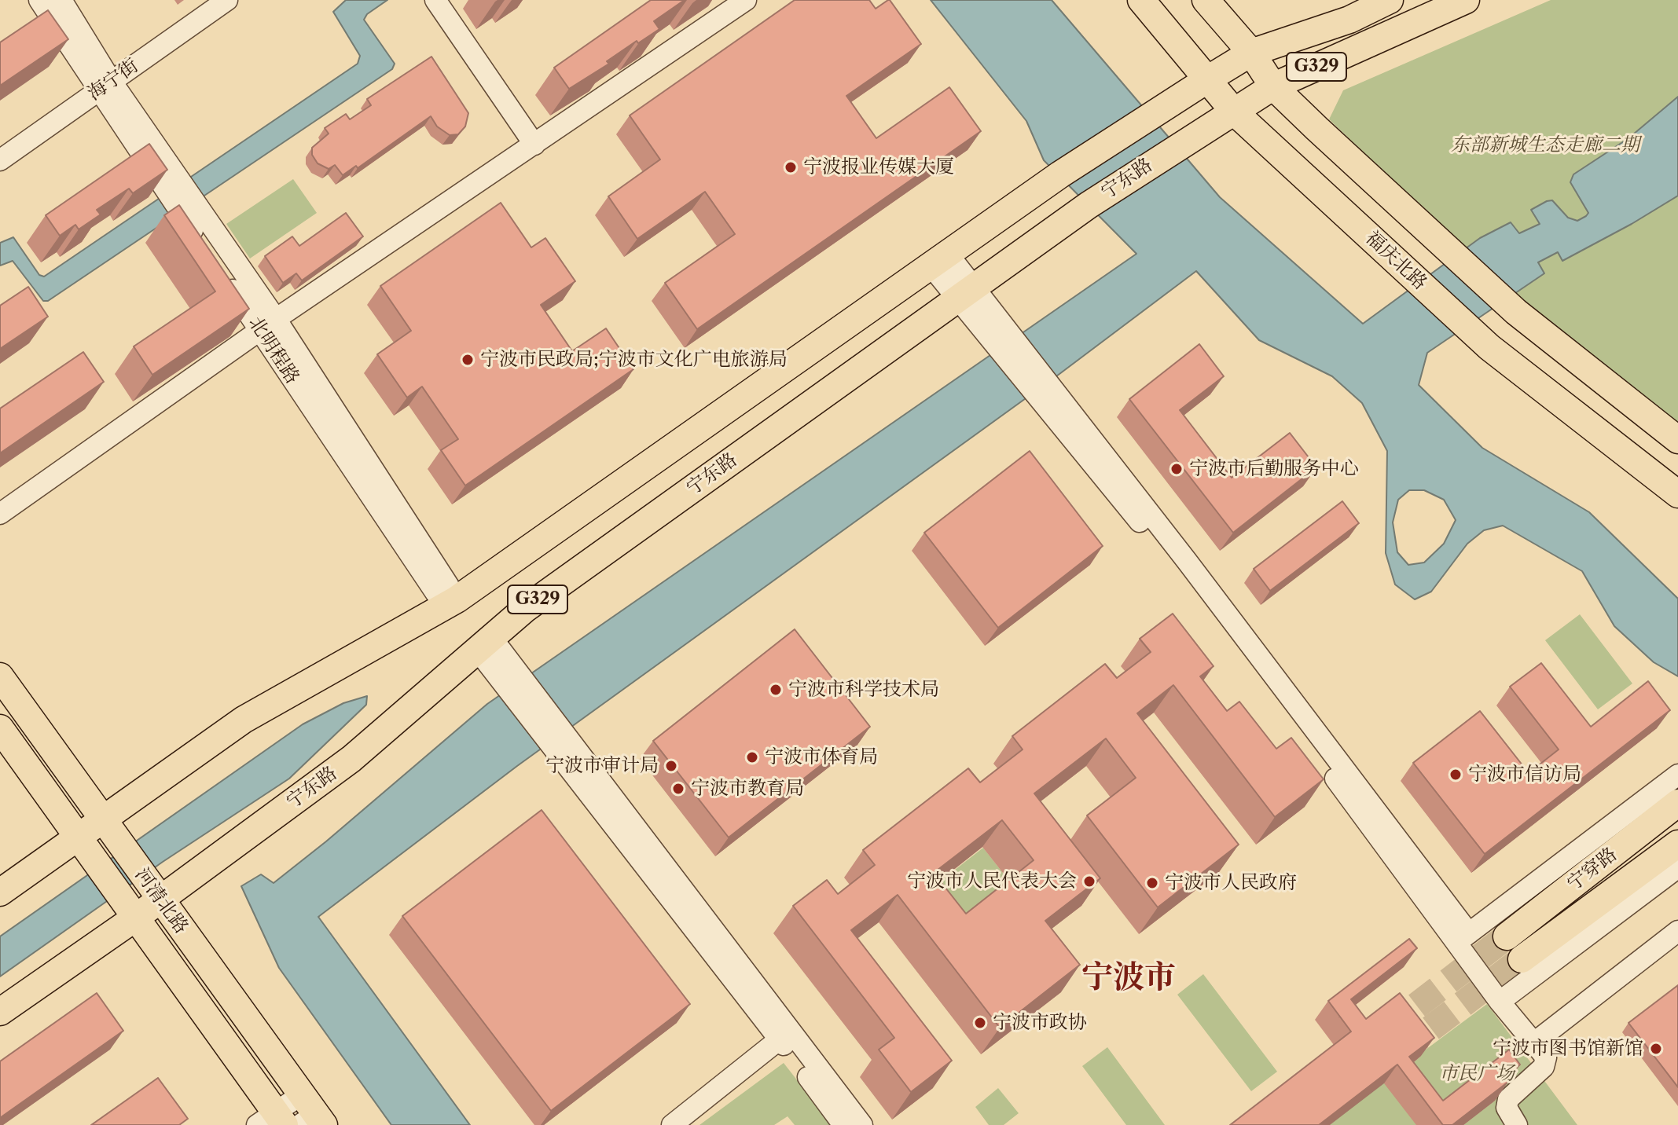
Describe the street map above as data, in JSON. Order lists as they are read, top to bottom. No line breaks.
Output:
{"streets":{"main road":["G329","宁东路","福庆北路","宁穿路","河清北路"],"street":["海宁街","北明程路"]},"crossings":[["海宁街","北明程路"],["宁东路","福庆北路"],["宁东路","北明程路"],["宁东路","河清北路"]],"districts":["宁波市"],"parks":["东部新城生态走廊二期","市民广场"],"places":["宁波报业传媒大厦","宁波市民政局;宁波市文化广电旅游局","宁波市后勤服务中心","宁波市科学技术局","宁波市体育局","宁波市审计局","宁波市信访局","宁波市教育局","宁波市人民代表大会","宁波市人民政府","宁波市政协","宁波市图书馆新馆"]}
